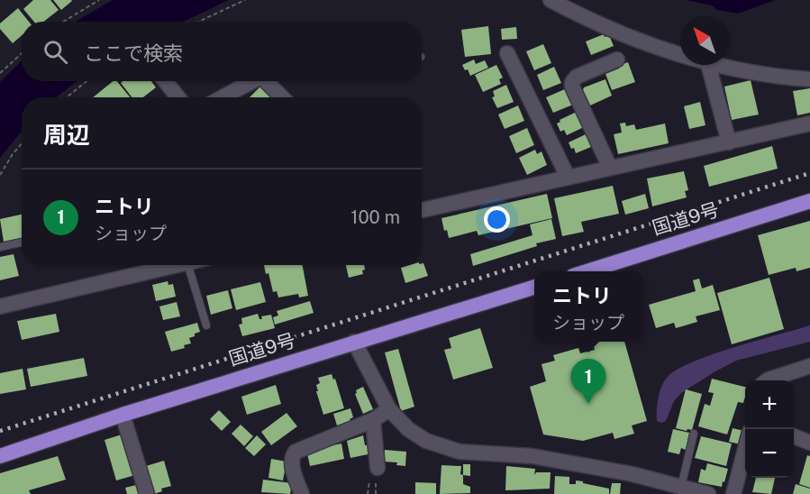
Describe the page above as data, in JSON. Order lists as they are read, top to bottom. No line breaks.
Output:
{"streets":{"highway":["国道9号"]},"north":"top left","page":{"search":"ここで検索","heading":"周辺","list":[{"mark":"1","name":"ニトリ","note":"ショップ","value":"100 m"}],"popup":["ニトリ","ショップ"],"pins":"1","map_buttons":["+","−"]}}
